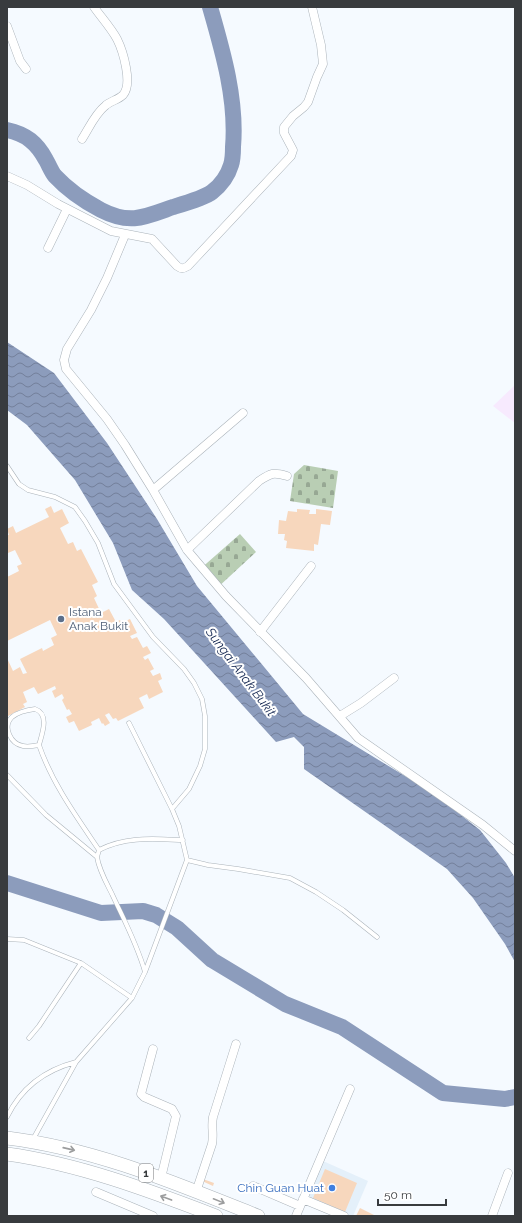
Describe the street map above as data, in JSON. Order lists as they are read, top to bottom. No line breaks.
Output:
{"streets":{"highway":["1"]},"water":["Sungai Anak Bukit"],"places":["Istana Anak Bukit","Chin Guan Huat"],"scale_bar":"50 m"}
